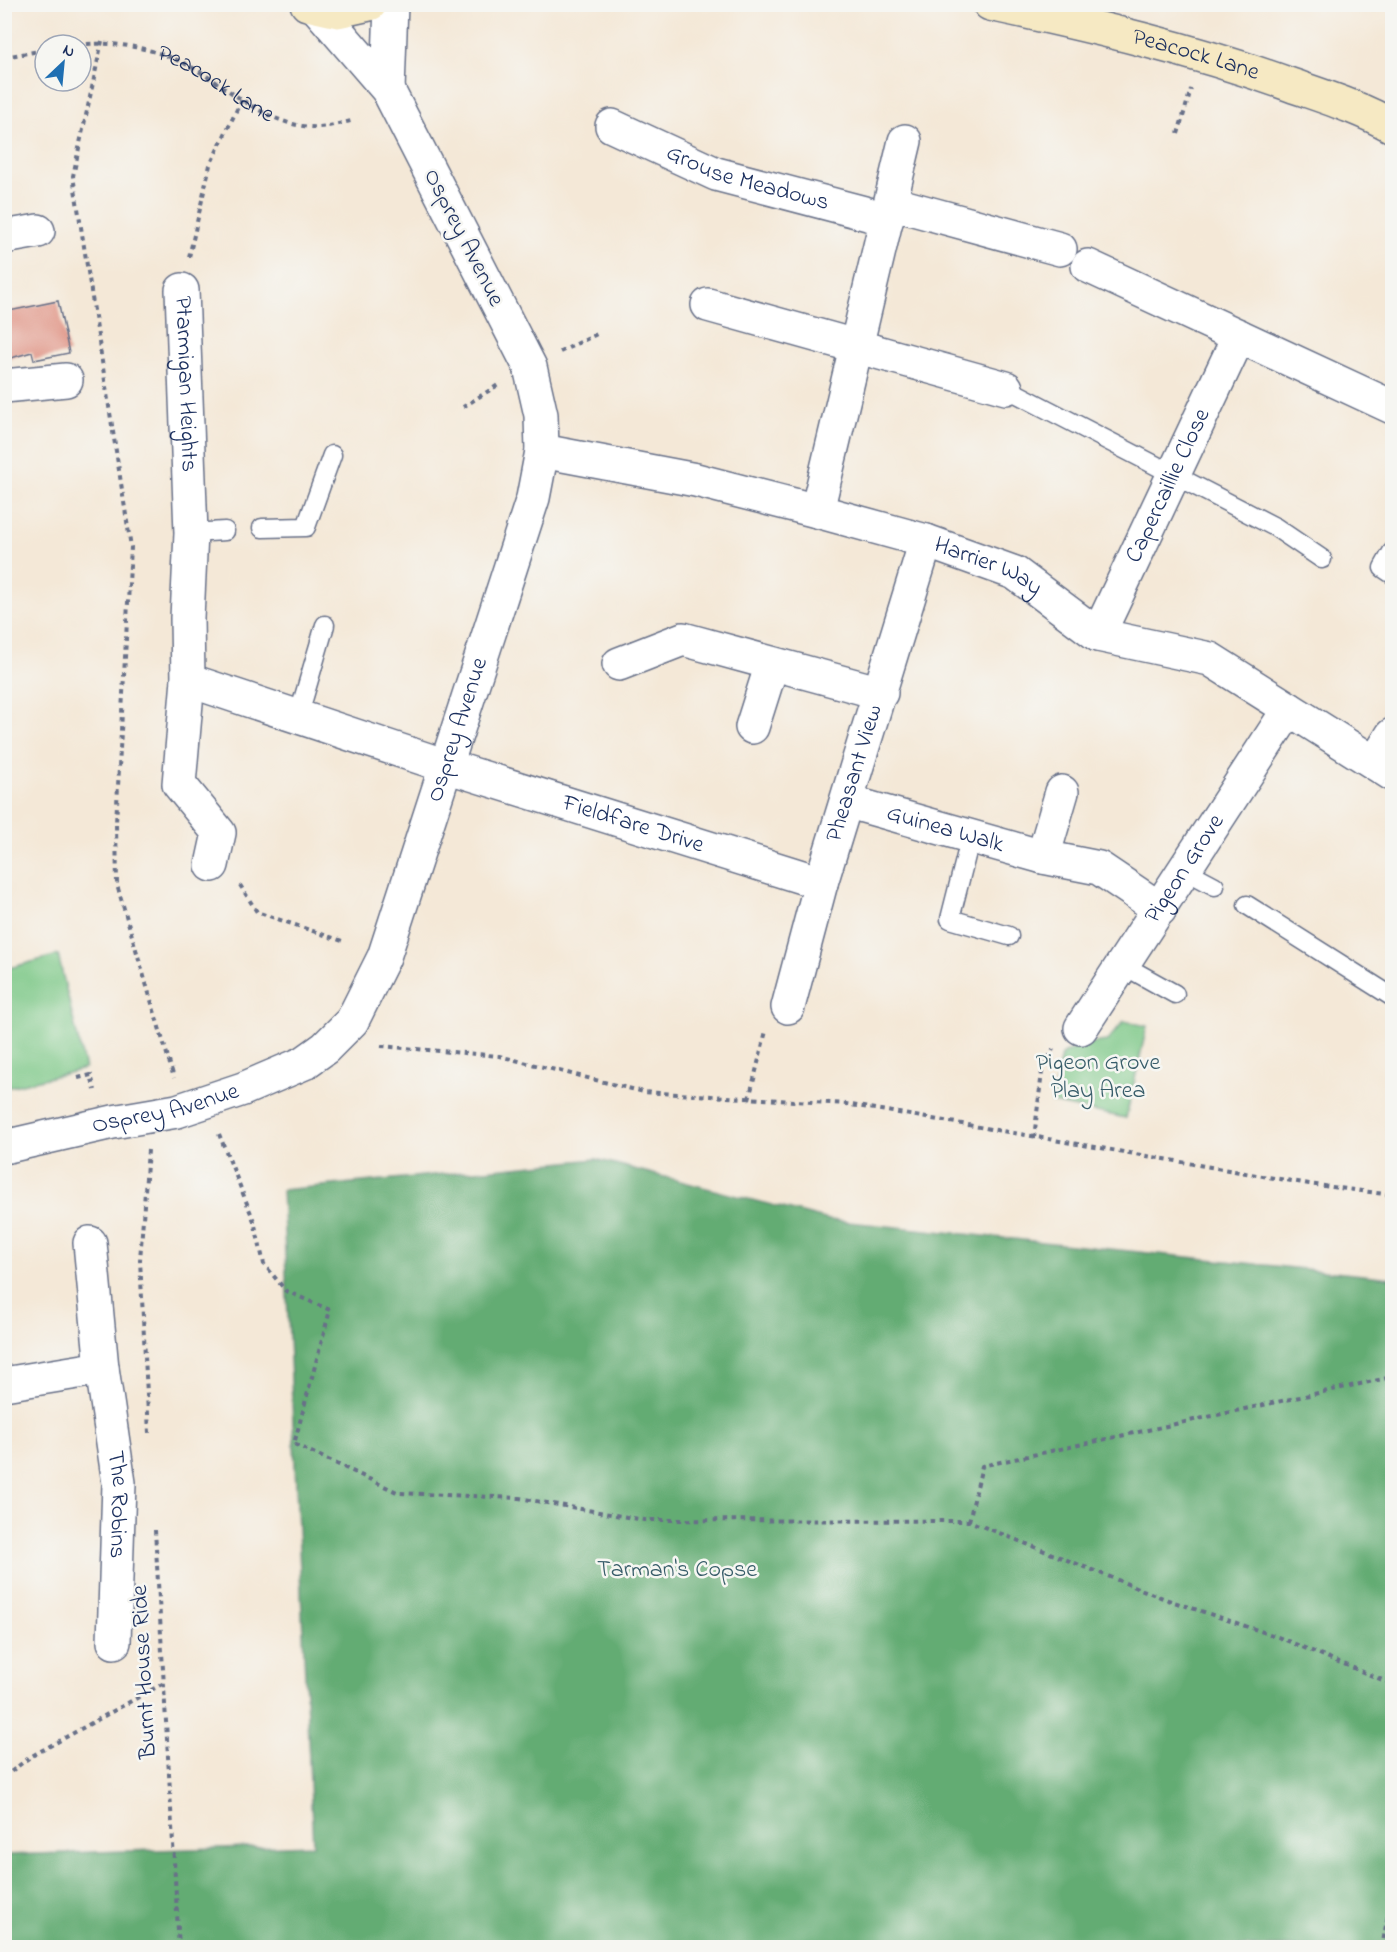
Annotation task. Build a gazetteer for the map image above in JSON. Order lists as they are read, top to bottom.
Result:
{
  "streets": {
    "street": [
      "Peacock Lane",
      "Grouse Meadows",
      "Osprey Avenue",
      "Ptarmigan Heights",
      "Capercaillie Close",
      "Harrier Way",
      "Pheasant View",
      "Fieldfare Drive",
      "Guinea Walk",
      "Pigeon Grove",
      "The Robins"
    ],
    "path": ["Burnt House Ride"]
  },
  "crossings": [
    ["Peacock Lane", "Ptarmigan Heights"],
    ["Osprey Avenue", "Harrier Way"],
    ["Osprey Avenue", "Fieldfare Drive"],
    ["Capercaillie Close", "Harrier Way"],
    ["Harrier Way", "Pheasant View"],
    ["Harrier Way", "Pigeon Grove"],
    ["Pheasant View", "Fieldfare Drive"],
    ["Pheasant View", "Guinea Walk"],
    ["Guinea Walk", "Pigeon Grove"]
  ],
  "parks": ["Pigeon Grove Play Area", "Tarman's Copse"],
  "north": "top right"
}
